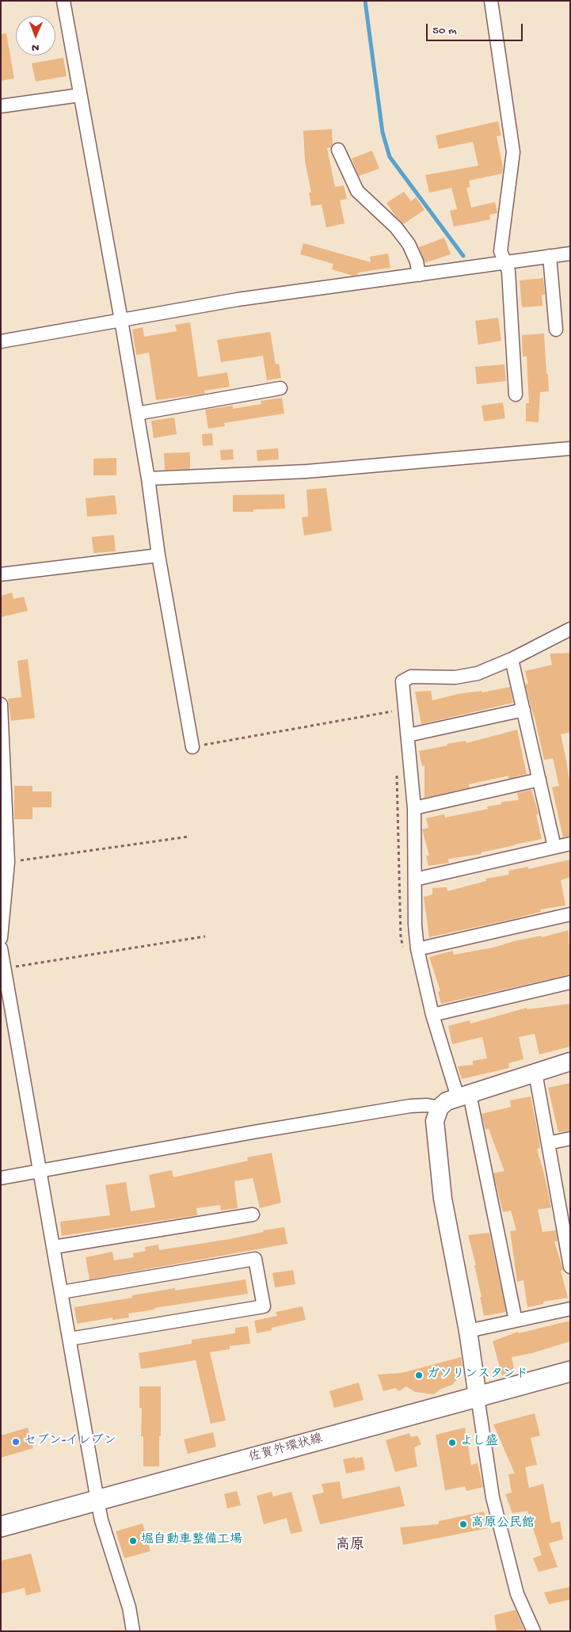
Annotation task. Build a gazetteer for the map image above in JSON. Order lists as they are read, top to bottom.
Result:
{
  "streets": {
    "main road": ["佐賀外環状線"]
  },
  "districts": ["高原"],
  "places": [
    "ガソリンスタンド",
    "セブン-イレブン",
    "よし盛",
    "高原公民館",
    "堀自動車整備工場"
  ],
  "scale_bar": "50 m",
  "north": "bottom"
}
